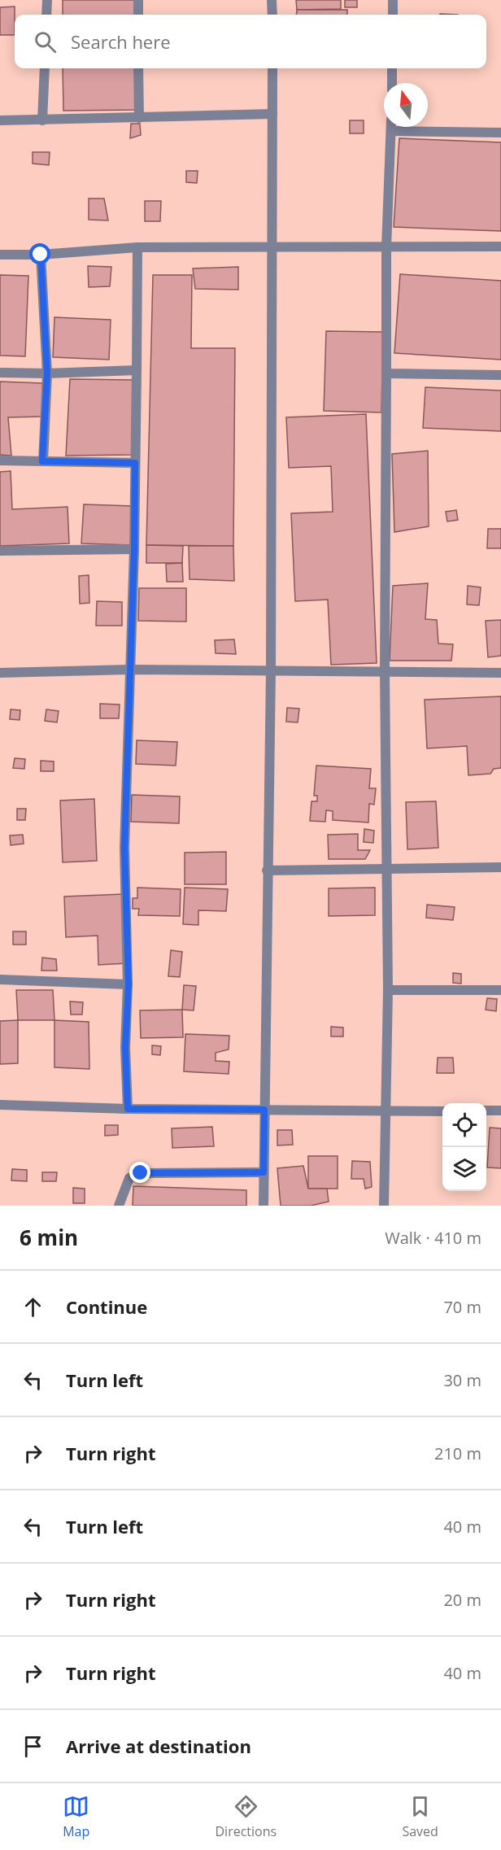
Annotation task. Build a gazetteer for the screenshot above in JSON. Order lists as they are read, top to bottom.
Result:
{
  "north": "top",
  "page": {
    "search": "Search here",
    "heading": ["6 min", "Walk · 410 m"],
    "list": [
      ["Continue", "70 m"],
      ["Turn left", "30 m"],
      ["Turn right", "210 m"],
      ["Turn left", "40 m"],
      ["Turn right", "20 m"],
      ["Turn right", "40 m"],
      "Arrive at destination"
    ],
    "nav": ["Map", "Directions", "Saved"]
  }
}
